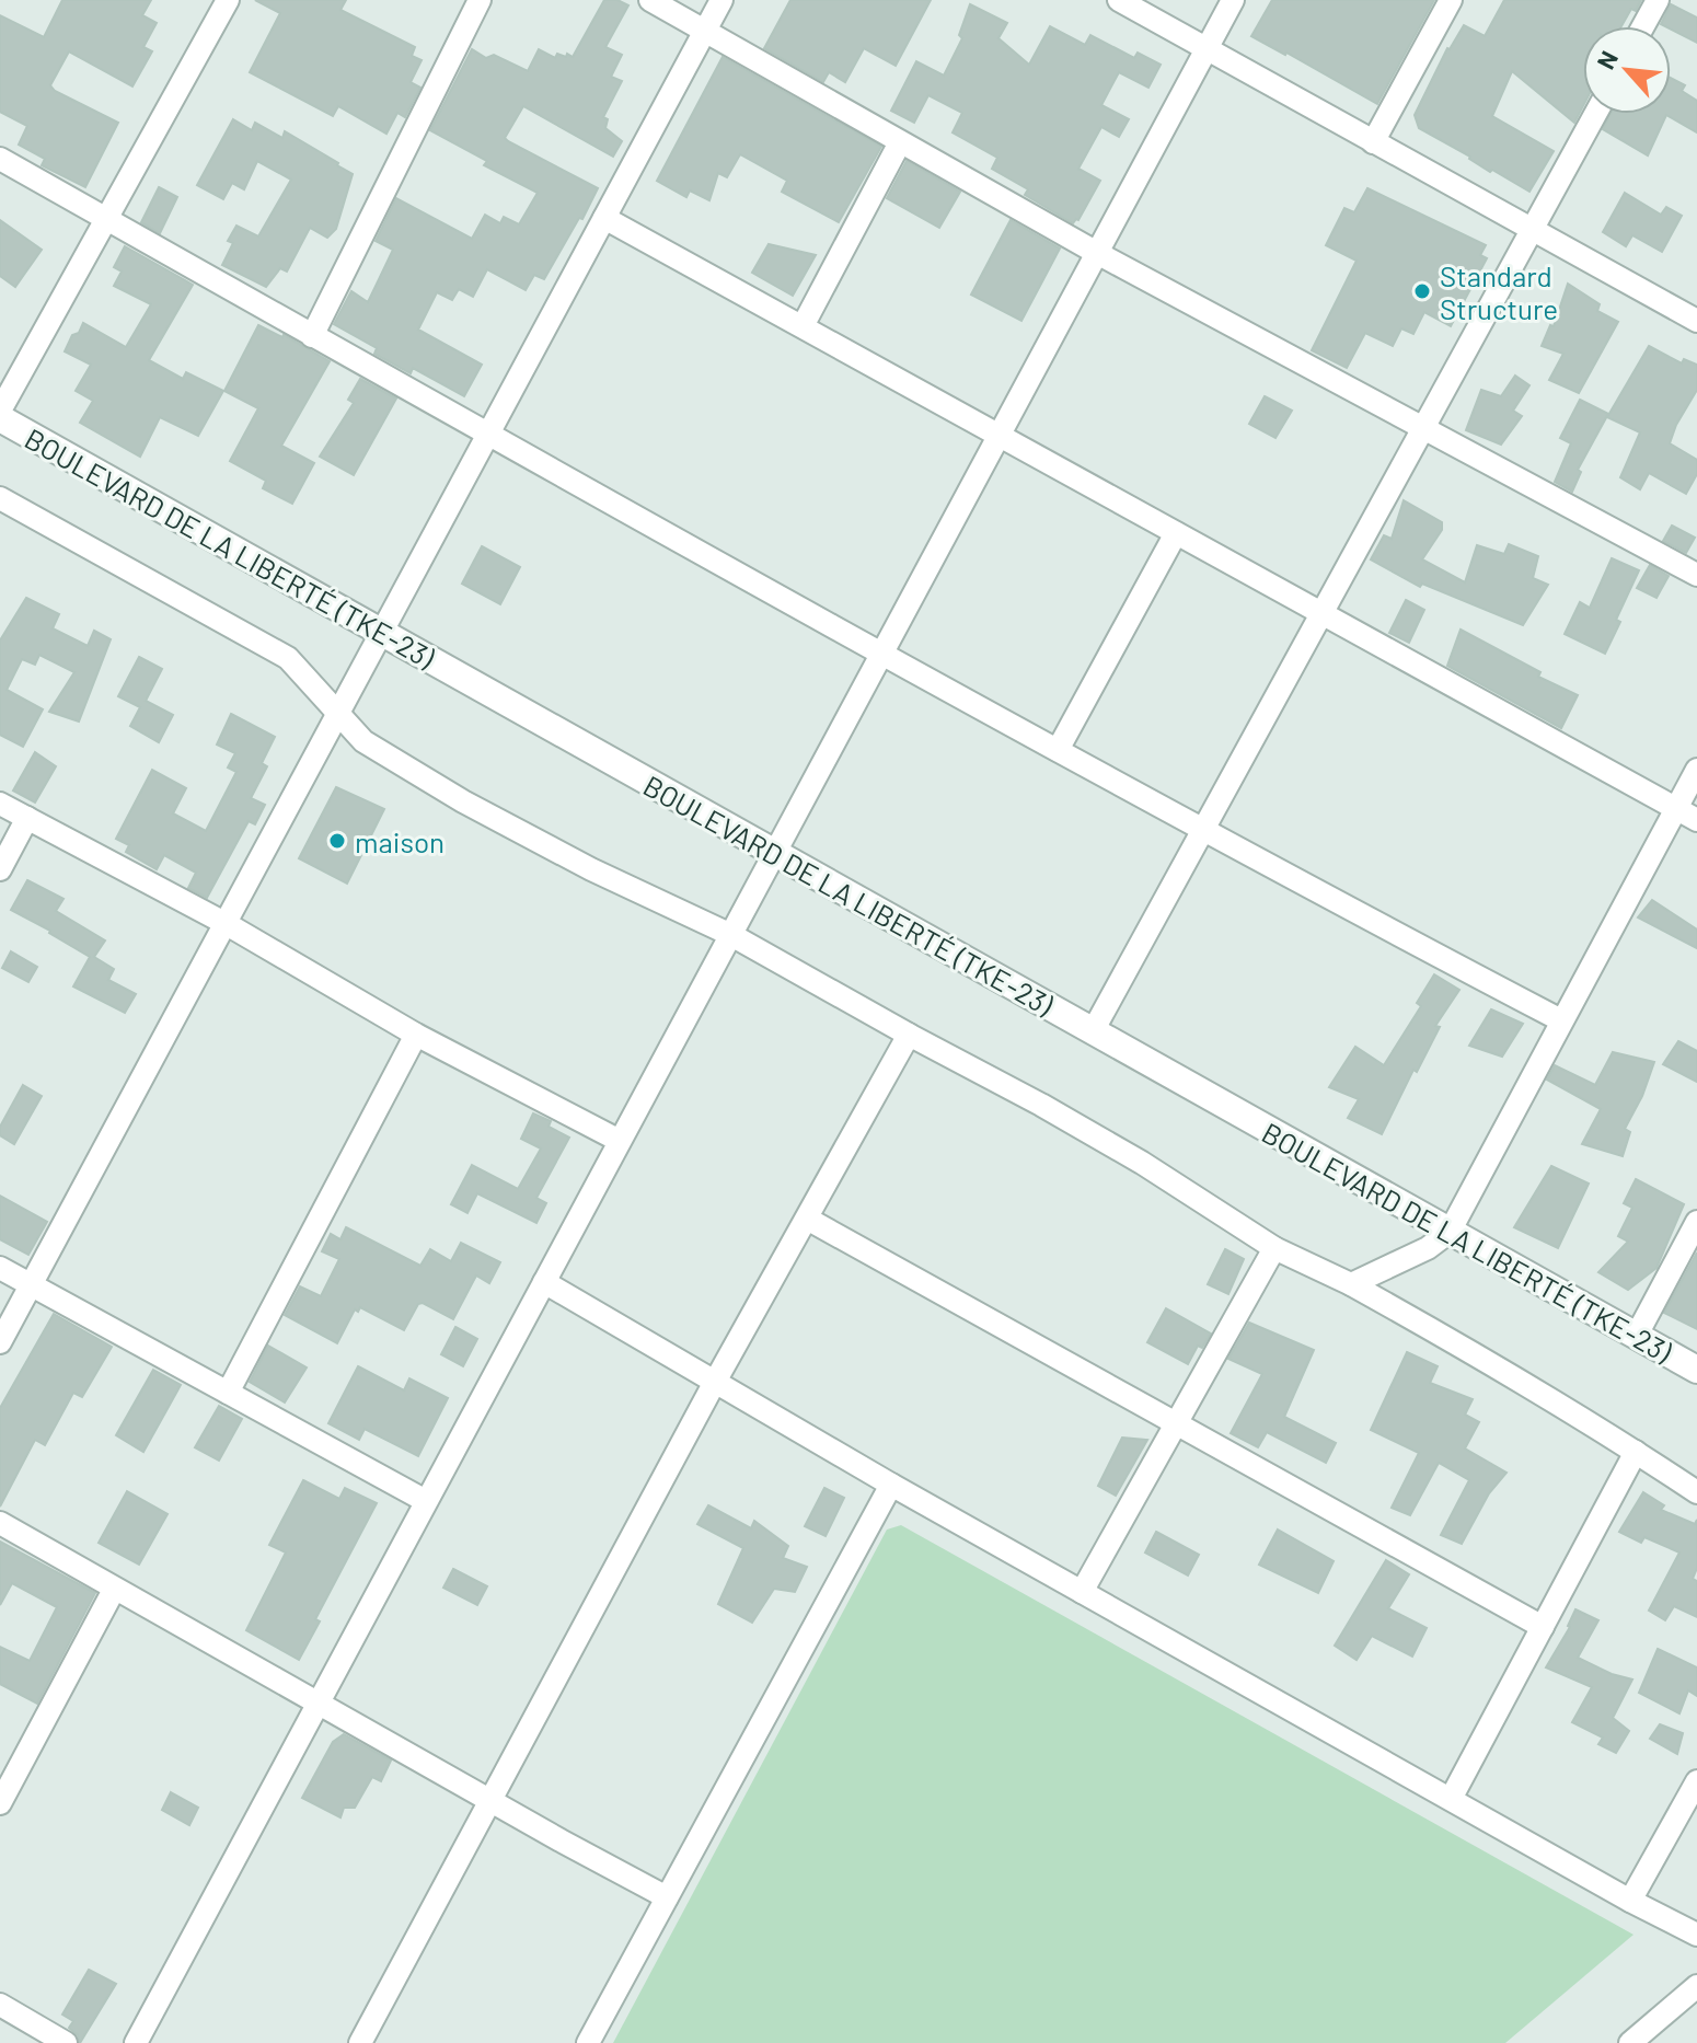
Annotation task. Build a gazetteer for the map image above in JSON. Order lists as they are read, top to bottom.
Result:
{
  "streets": {
    "street": ["BOULEVARD DE LA LIBERTÉ (TKE-23)"]
  },
  "places": ["Standard Structure", "maison"],
  "north": "top left"
}
